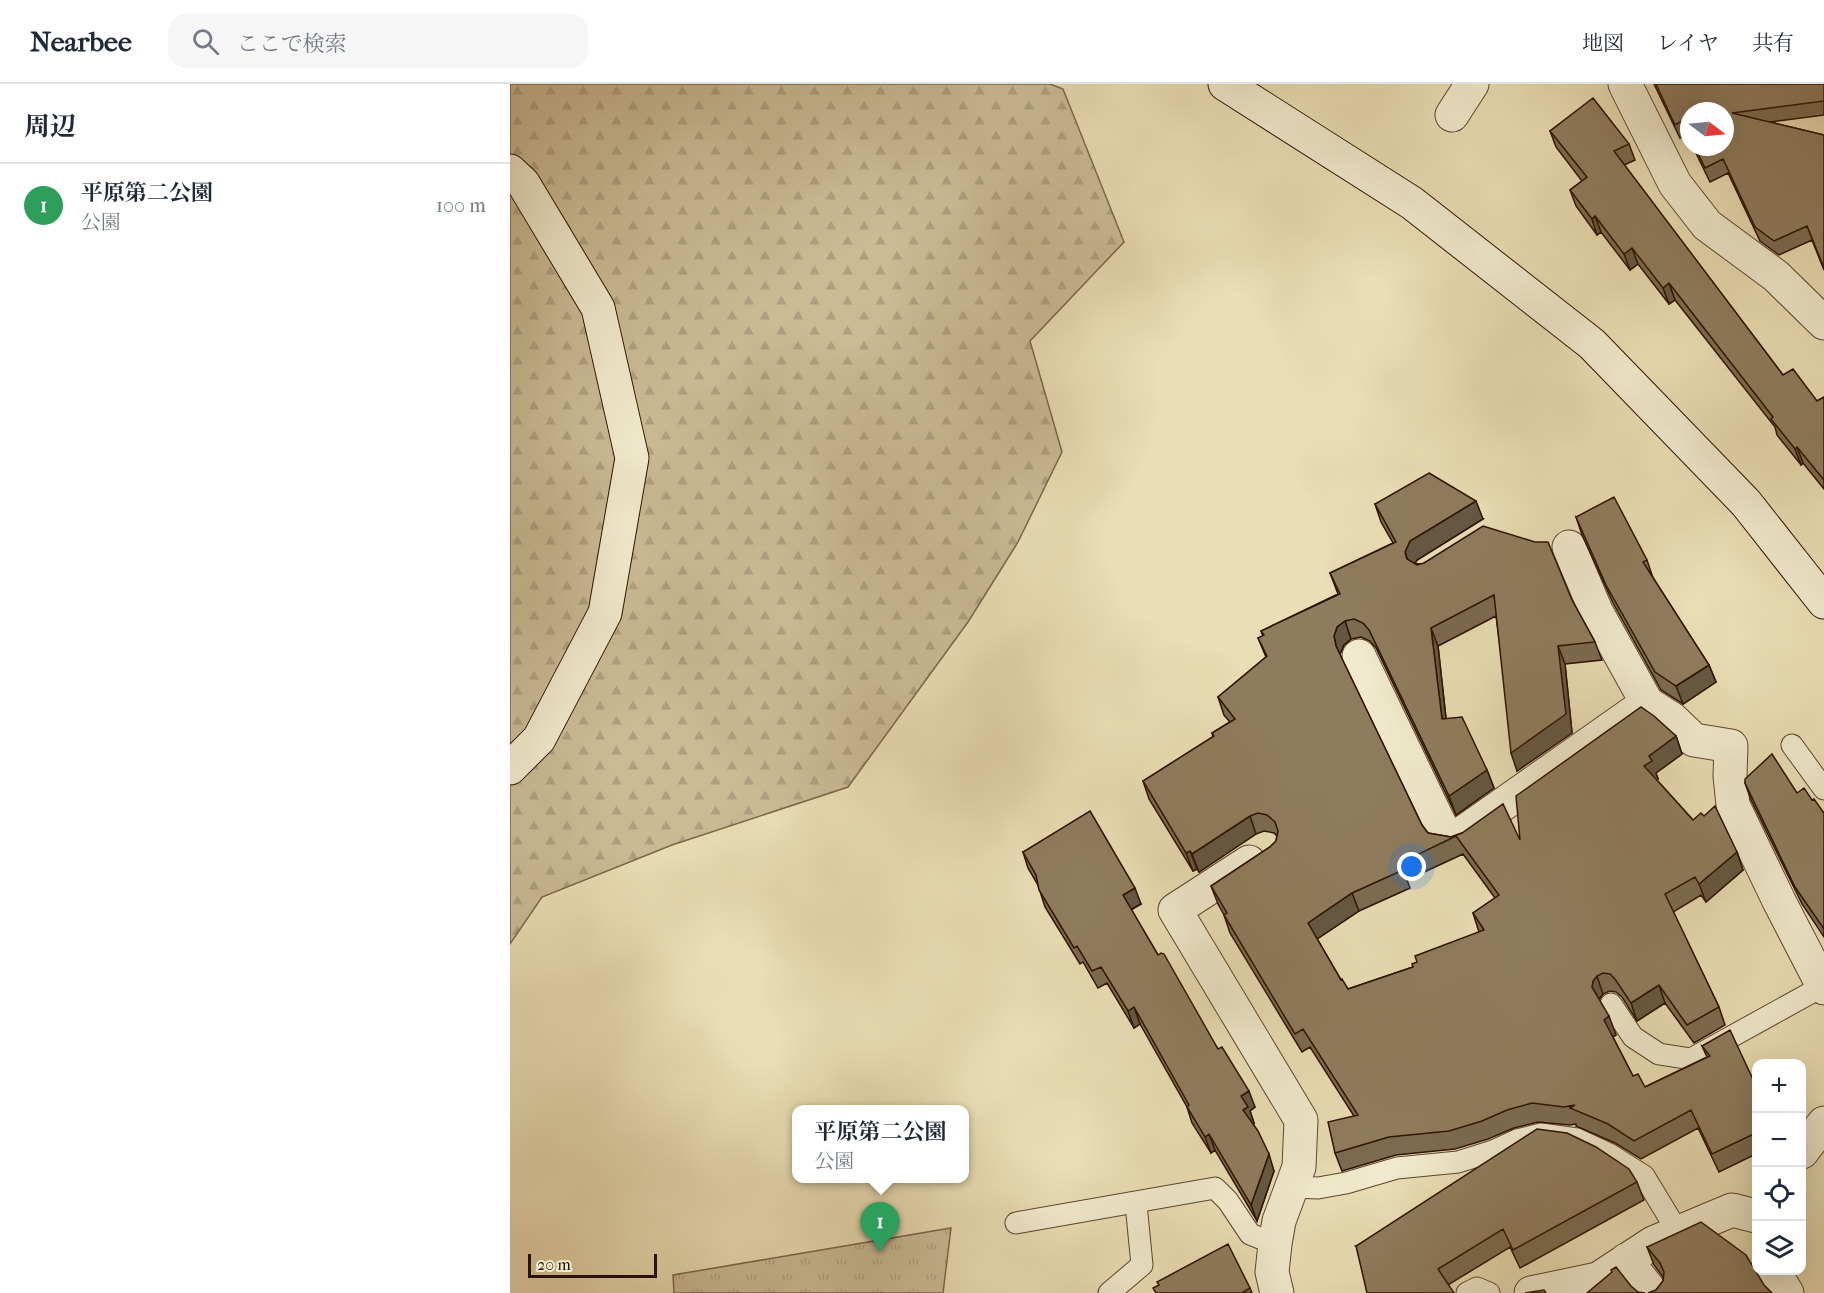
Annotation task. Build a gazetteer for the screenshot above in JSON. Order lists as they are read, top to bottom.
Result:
{
  "scale_bar": "20 m",
  "north": "right",
  "page": {
    "header": "Nearbee",
    "search": "ここで検索",
    "nav": ["地図", "レイヤ", "共有"],
    "heading": "周辺",
    "list": [
      {
        "mark": "1",
        "name": "平原第二公園",
        "note": "公園",
        "value": "100 m"
      }
    ],
    "map_buttons": ["+", "−"],
    "popup": ["平原第二公園", "公園"],
    "pins": "1",
    "scale": "20 m"
  }
}
